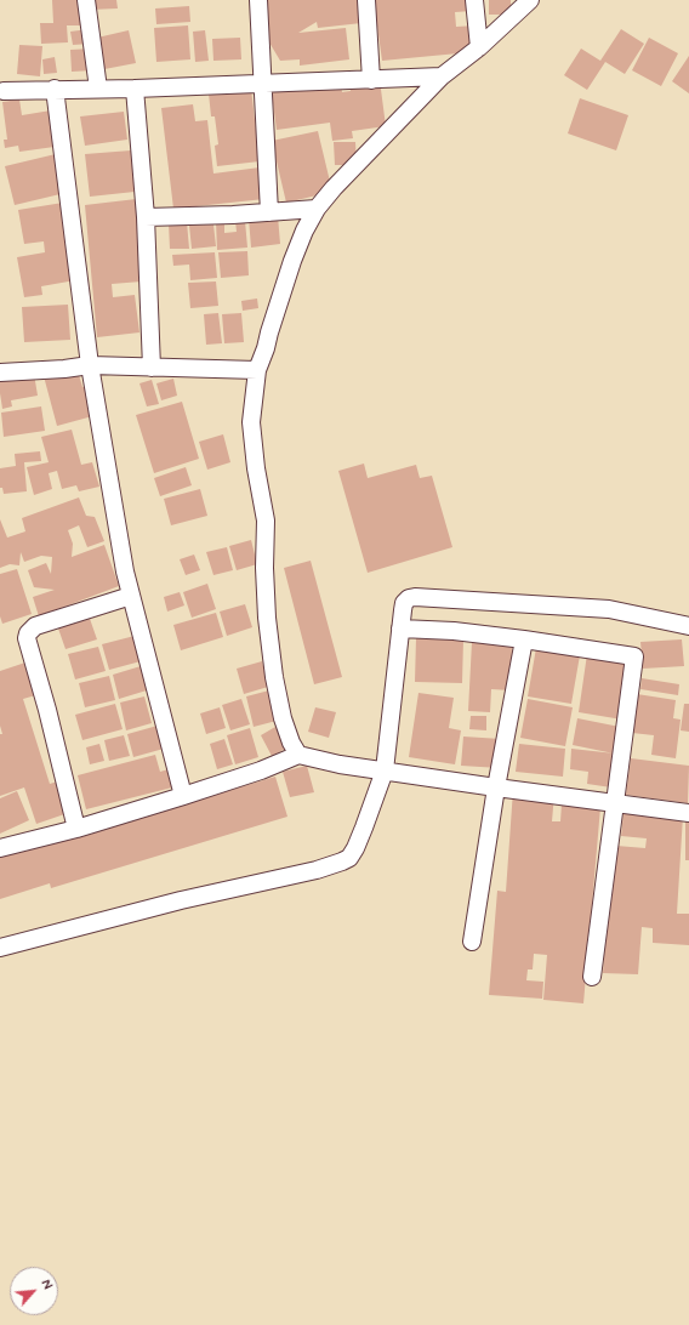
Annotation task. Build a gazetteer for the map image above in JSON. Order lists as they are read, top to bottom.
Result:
{
  "north": "top right"
}
